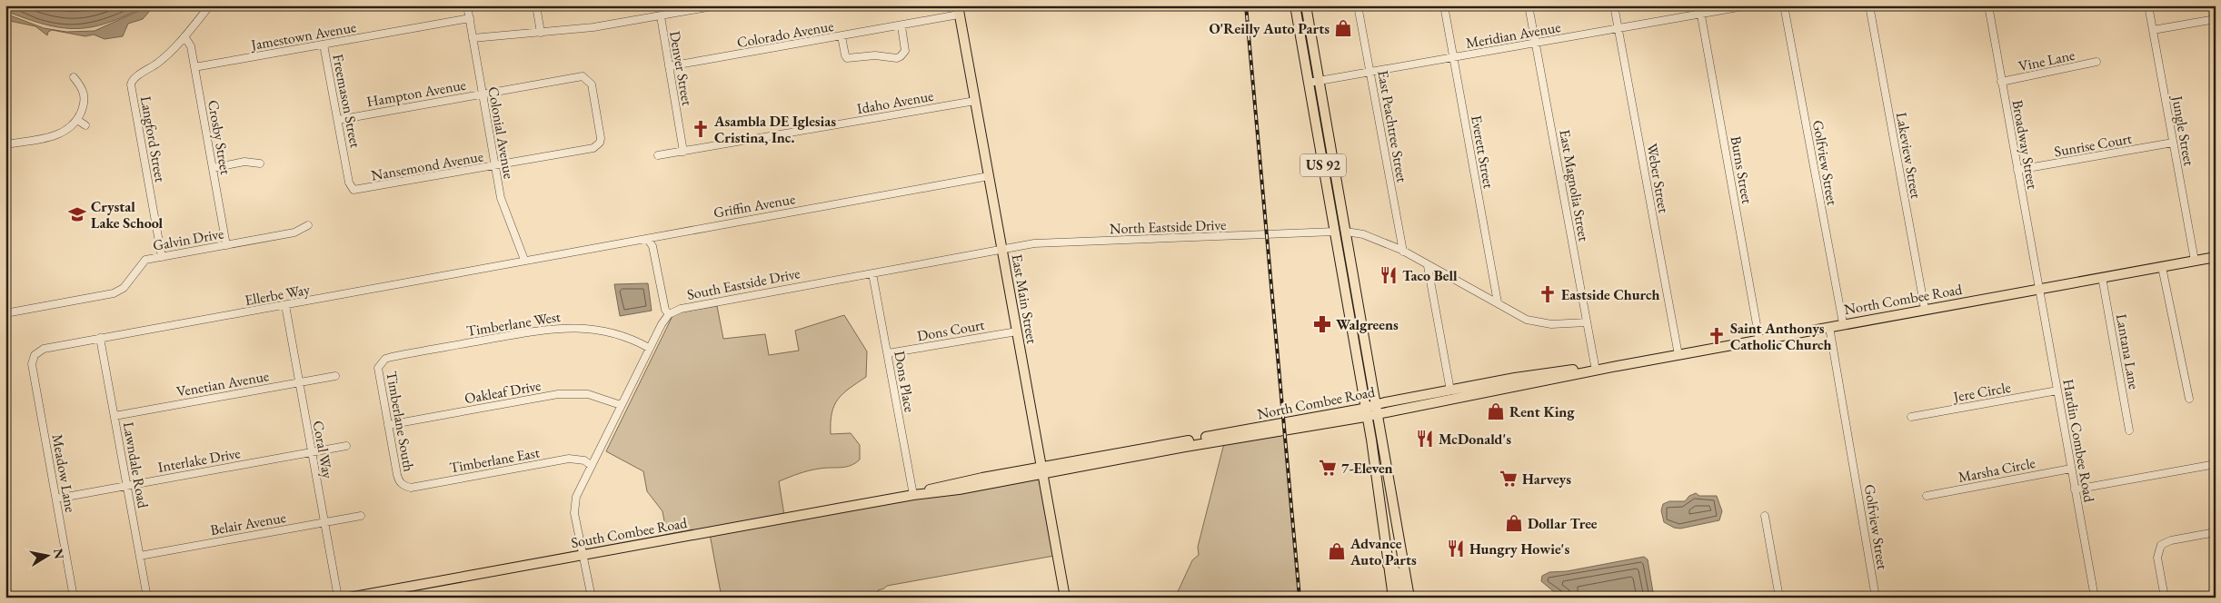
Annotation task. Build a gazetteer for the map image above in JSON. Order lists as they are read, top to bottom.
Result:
{
  "streets": {
    "main road": [
      "US 92",
      "East Main Street",
      "North Combee Road",
      "South Combee Road"
    ],
    "street": [
      "Colorado Avenue",
      "Meridian Avenue",
      "Jamestown Avenue",
      "Vine Lane",
      "Denver Street",
      "Hampton Avenue",
      "Freemason Street",
      "Idaho Avenue",
      "East Peachtree Street",
      "Jungle Street",
      "Colonial Avenue",
      "Crosby Street",
      "Langford Street",
      "Broadway Street",
      "Sunrise Court",
      "Everett Street",
      "Lakeview Street",
      "Golfview Street",
      "Nansemond Avenue",
      "Burns Street",
      "Weber Street",
      "East Magnolia Street",
      "Griffin Avenue",
      "North Eastside Drive",
      "Galvin Drive",
      "South Eastside Drive",
      "Ellerbe Way",
      "Timberlane West",
      "Dons Court",
      "Lantana Lane",
      "Dons Place",
      "Venetian Avenue",
      "Oakleaf Drive",
      "Jere Circle",
      "Timberlane South",
      "Hardin Combee Road",
      "Coral Way",
      "Interlake Drive",
      "Timberlane East",
      "Lawndale Road",
      "Marsha Circle",
      "Meadow Lane",
      "Belair Avenue"
    ]
  },
  "crossings": [
    ["Colorado Avenue", "Denver Street"],
    ["Colorado Avenue", "East Main Street"],
    ["Meridian Avenue", "East Peachtree Street"],
    ["Meridian Avenue", "Everett Street"],
    ["Meridian Avenue", "US 92"],
    ["Meridian Avenue", "Burns Street"],
    ["Meridian Avenue", "Weber Street"],
    ["Meridian Avenue", "East Magnolia Street"],
    ["Jamestown Avenue", "Freemason Street"],
    ["Jamestown Avenue", "Colonial Avenue"],
    ["Jamestown Avenue", "Crosby Street"],
    ["Vine Lane", "Broadway Street"],
    ["Denver Street", "Idaho Avenue"],
    ["Hampton Avenue", "Freemason Street"],
    ["Hampton Avenue", "Colonial Avenue"],
    ["Hampton Avenue", "Nansemond Avenue"],
    ["Freemason Street", "Nansemond Avenue"],
    ["Idaho Avenue", "East Main Street"],
    ["Jungle Street", "Sunrise Court"],
    ["Jungle Street", "North Combee Road"],
    ["Colonial Avenue", "Nansemond Avenue"],
    ["Colonial Avenue", "Griffin Avenue"],
    ["Colonial Avenue", "Ellerbe Way"],
    ["Crosby Street", "Langford Street"],
    ["Crosby Street", "Galvin Drive"],
    ["Langford Street", "Galvin Drive"],
    ["Broadway Street", "Sunrise Court"],
    ["Broadway Street", "North Combee Road"],
    ["Broadway Street", "Hardin Combee Road"],
    ["Lakeview Street", "North Combee Road"],
    ["Golfview Street", "North Combee Road"],
    ["US 92", "North Eastside Drive"],
    ["US 92", "North Combee Road"],
    ["Burns Street", "North Combee Road"],
    ["Weber Street", "North Combee Road"],
    ["East Magnolia Street", "North Combee Road"],
    ["Griffin Avenue", "Ellerbe Way"],
    ["Griffin Avenue", "East Main Street"],
    ["North Eastside Drive", "South Eastside Drive"],
    ["North Eastside Drive", "East Main Street"],
    ["South Eastside Drive", "East Main Street"],
    ["South Eastside Drive", "Dons Place"],
    ["Ellerbe Way", "Coral Way"],
    ["Ellerbe Way", "Lawndale Road"],
    ["Ellerbe Way", "Meadow Lane"],
    ["East Main Street", "North Combee Road"],
    ["East Main Street", "Dons Court"],
    ["East Main Street", "South Combee Road"],
    ["North Combee Road", "Lantana Lane"],
    ["North Combee Road", "Hardin Combee Road"],
    ["North Combee Road", "South Combee Road"],
    ["Timberlane West", "Timberlane South"],
    ["Dons Court", "Dons Place"],
    ["Dons Place", "South Combee Road"],
    ["Venetian Avenue", "Coral Way"],
    ["Venetian Avenue", "Lawndale Road"],
    ["Oakleaf Drive", "Timberlane South"],
    ["Jere Circle", "Hardin Combee Road"],
    ["Timberlane South", "Timberlane East"],
    ["Hardin Combee Road", "Marsha Circle"],
    ["Coral Way", "Interlake Drive"],
    ["Coral Way", "Belair Avenue"],
    ["Interlake Drive", "Lawndale Road"],
    ["Interlake Drive", "Meadow Lane"],
    ["Lawndale Road", "Belair Avenue"]
  ],
  "places": {
    "shop": [
      "O'Reilly Auto Parts",
      "Rent King",
      "Dollar Tree",
      "Advance Auto Parts"
    ],
    "church": ["Asambla DE Iglesias Cristina, Inc.", "Eastside Church", "Saint Anthonys Catholic Church"],
    "school or university": ["Crystal Lake School"],
    "restaurant": ["Taco Bell", "McDonald's", "Hungry Howie's"],
    "pharmacy": ["Walgreens"],
    "supermarket": ["7-Eleven", "Harveys"]
  },
  "north": "right"
}
